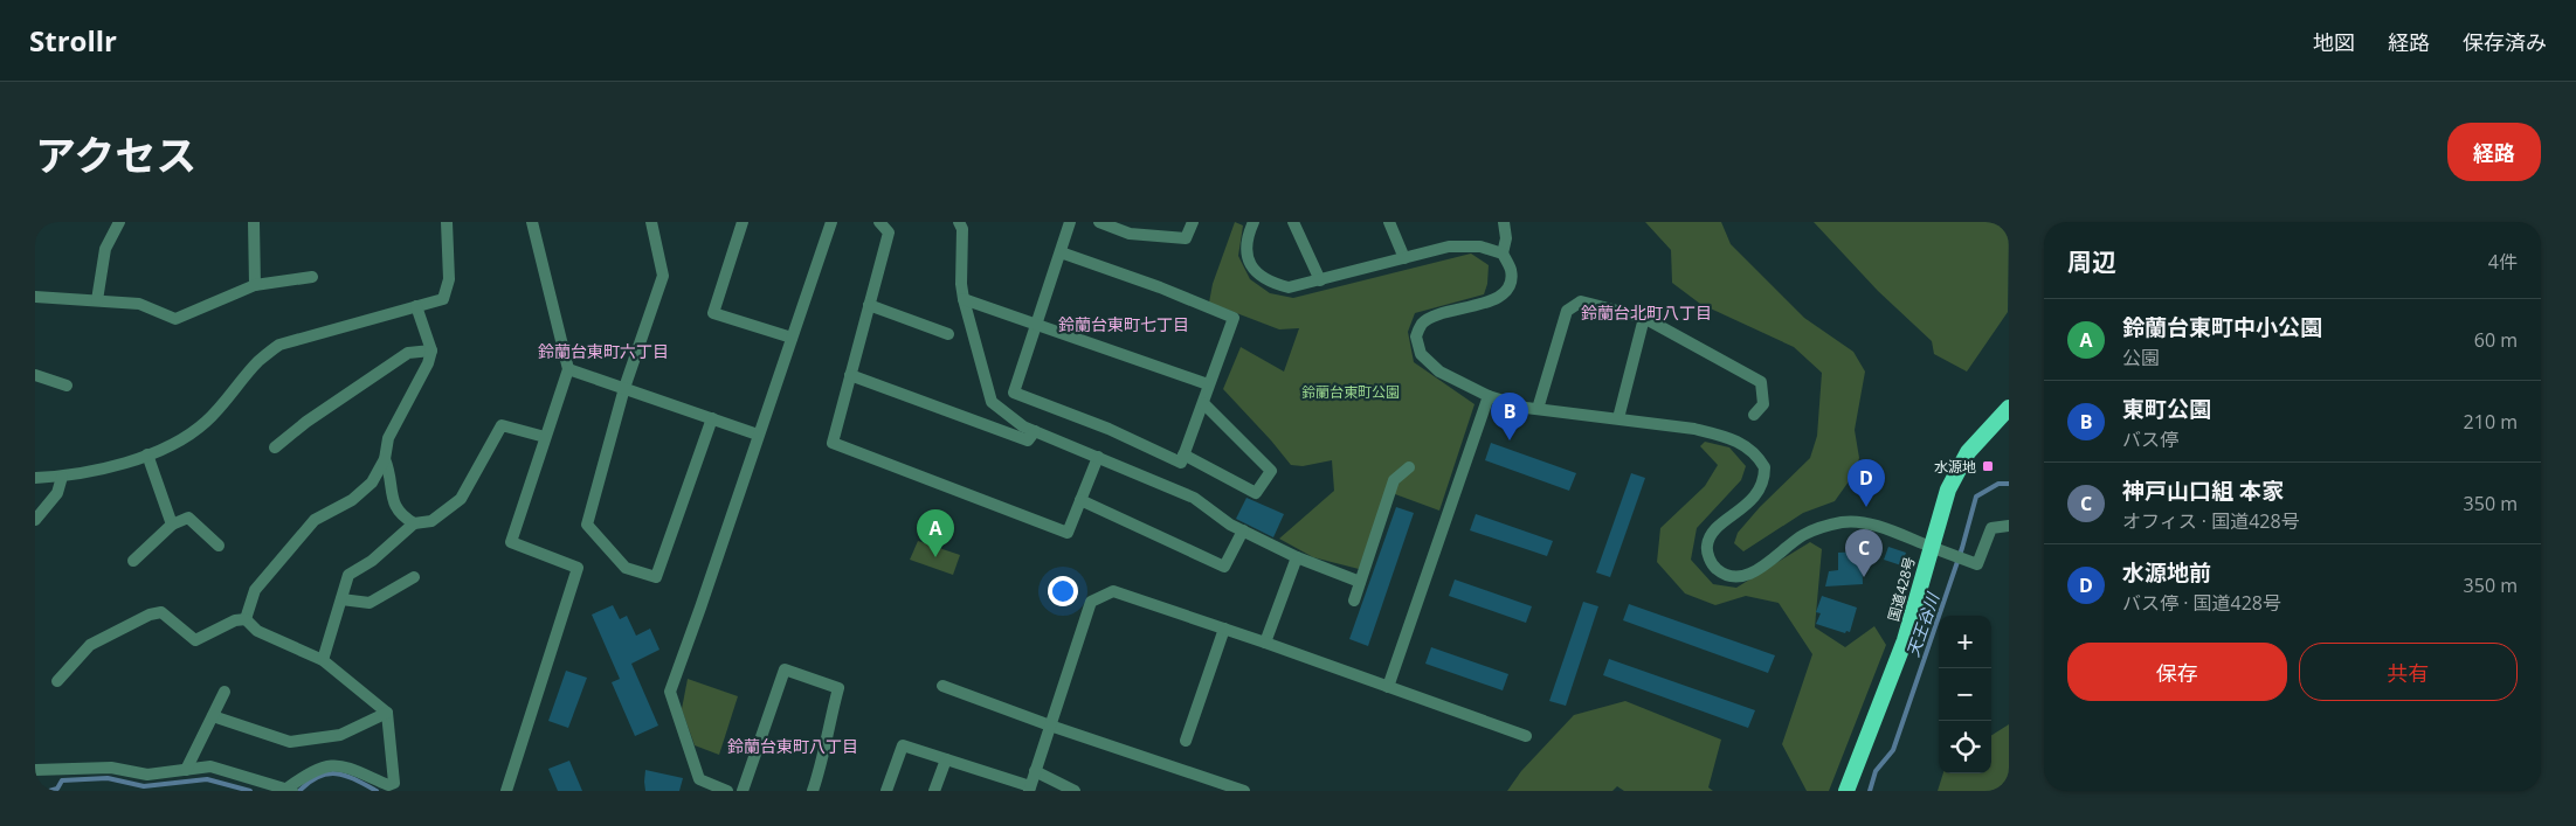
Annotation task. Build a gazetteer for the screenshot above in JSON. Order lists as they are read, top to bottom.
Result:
{
  "streets": {
    "highway": ["国道428号"]
  },
  "districts": [
    "鈴蘭台北町八丁目",
    "鈴蘭台東町七丁目",
    "鈴蘭台東町六丁目",
    "鈴蘭台東町八丁目"
  ],
  "water": ["天王谷川"],
  "parks": ["鈴蘭台東町公園"],
  "places": {
    "transit": ["水源地"]
  },
  "page": {
    "header": "Strollr",
    "nav": ["地図", "経路", "保存済み"],
    "title": "アクセス",
    "buttons": [
      "経路",
      ["保存", "共有"]
    ],
    "heading": ["周辺", "4件"],
    "list": [
      {
        "mark": "A",
        "name": "鈴蘭台東町中小公園",
        "note": "公園",
        "value": "60 m"
      },
      {
        "mark": "B",
        "name": "東町公園",
        "note": "バス停",
        "value": "210 m"
      },
      {
        "mark": "C",
        "name": "神戸山口組 本家",
        "note": "オフィス · 国道428号",
        "value": "350 m"
      },
      {
        "mark": "D",
        "name": "水源地前",
        "note": "バス停 · 国道428号",
        "value": "350 m"
      }
    ],
    "pins": [
      "B",
      "D",
      "A",
      "C"
    ],
    "map_buttons": ["+", "−"]
  }
}
